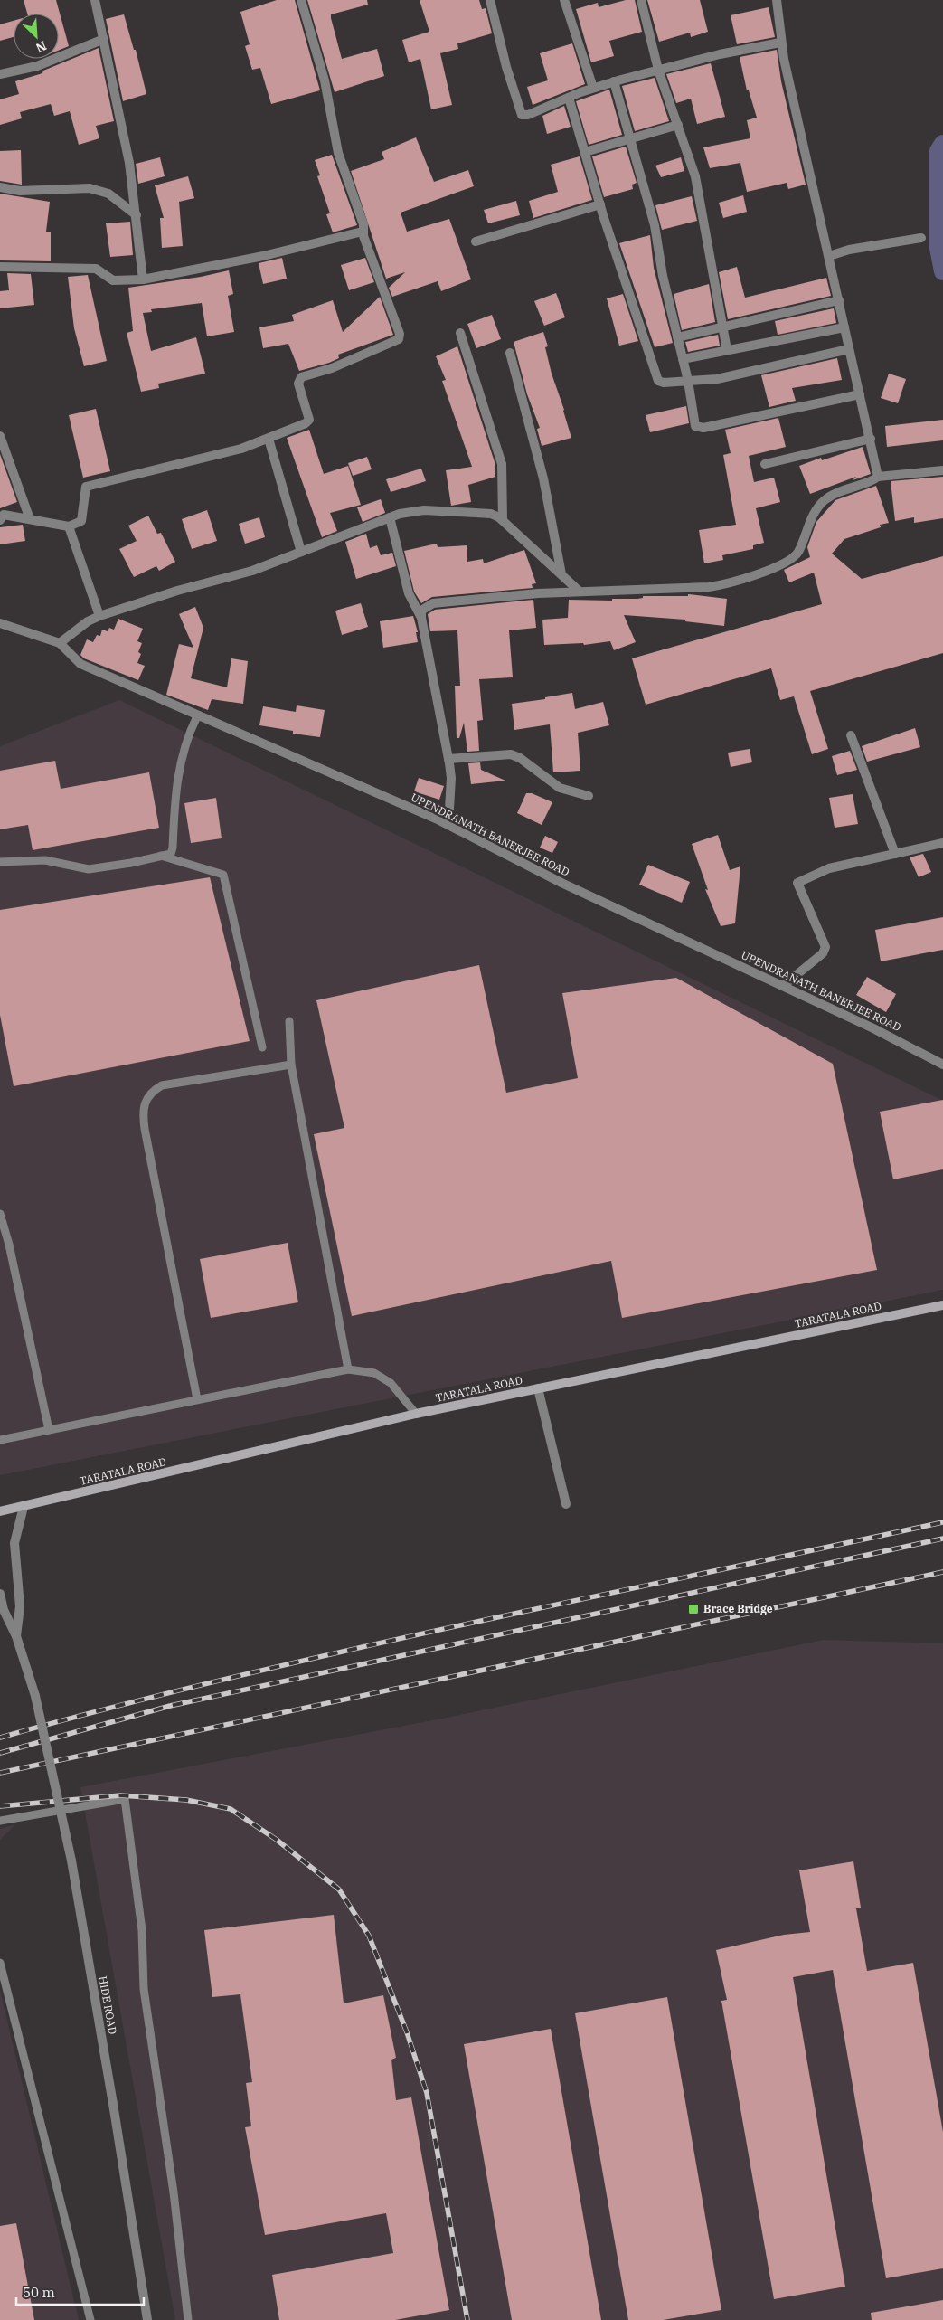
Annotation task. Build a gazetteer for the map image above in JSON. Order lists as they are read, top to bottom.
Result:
{
  "streets": {
    "main road": ["TARATALA ROAD"],
    "street": ["UPENDRANATH BANERJEE ROAD", "HIDE ROAD"]
  },
  "places": {
    "transit": ["Brace Bridge"]
  },
  "scale_bar": "50 m",
  "north": "bottom right"
}
